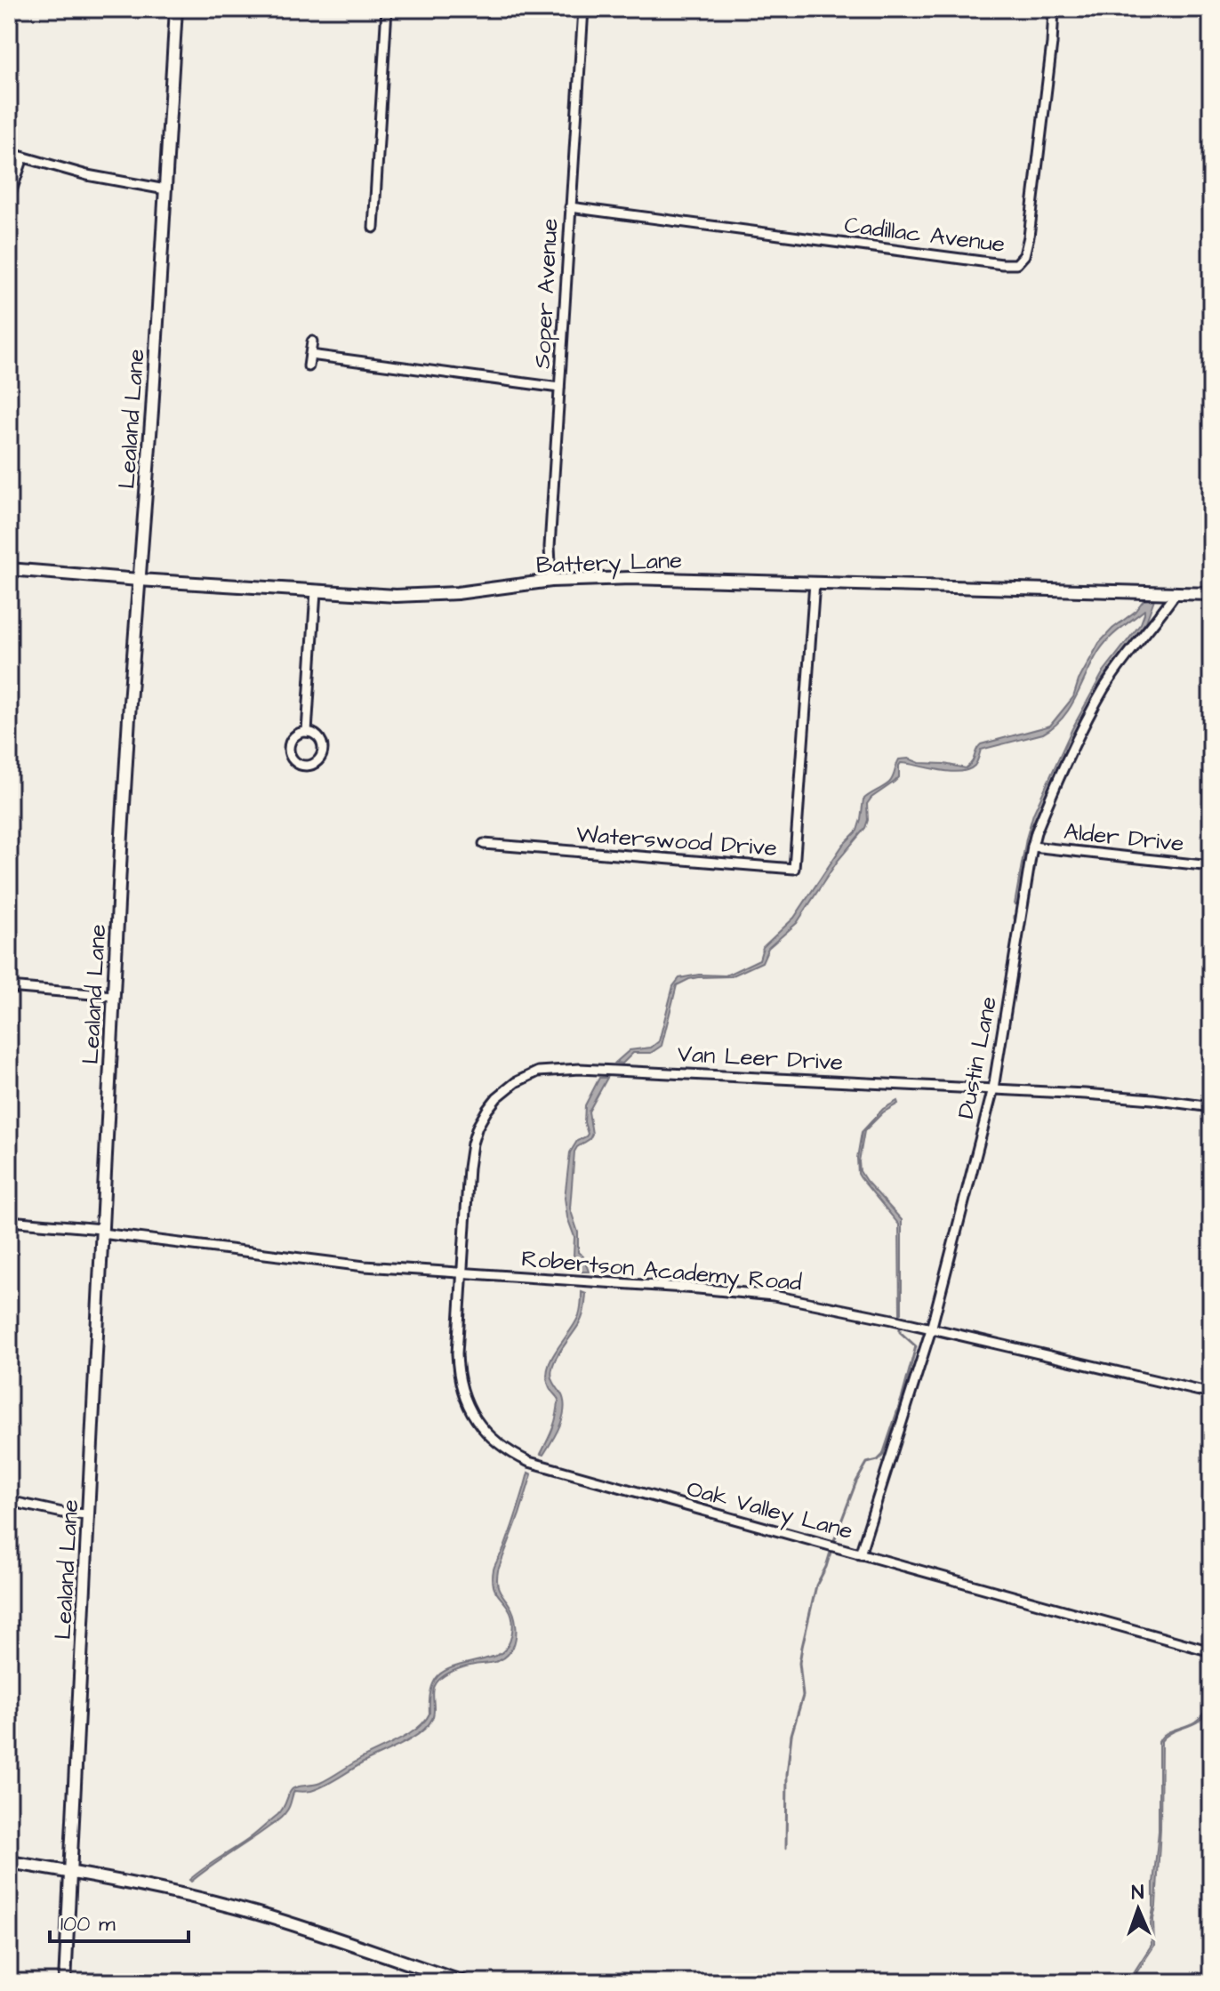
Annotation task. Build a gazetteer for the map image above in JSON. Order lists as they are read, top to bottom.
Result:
{
  "streets": {
    "street": [
      "Cadillac Avenue",
      "Soper Avenue",
      "Lealand Lane",
      "Battery Lane",
      "Alder Drive",
      "Waterswood Drive",
      "Van Leer Drive",
      "Dustin Lane",
      "Robertson Academy Road",
      "Oak Valley Lane"
    ]
  },
  "crossings": [
    ["Cadillac Avenue", "Soper Avenue"],
    ["Soper Avenue", "Battery Lane"],
    ["Lealand Lane", "Battery Lane"],
    ["Lealand Lane", "Robertson Academy Road"],
    ["Battery Lane", "Waterswood Drive"],
    ["Battery Lane", "Dustin Lane"],
    ["Alder Drive", "Dustin Lane"],
    ["Van Leer Drive", "Dustin Lane"],
    ["Van Leer Drive", "Robertson Academy Road"],
    ["Van Leer Drive", "Oak Valley Lane"],
    ["Dustin Lane", "Robertson Academy Road"],
    ["Dustin Lane", "Oak Valley Lane"],
    ["Robertson Academy Road", "Oak Valley Lane"]
  ],
  "scale_bar": "100 m",
  "north": "top"
}
